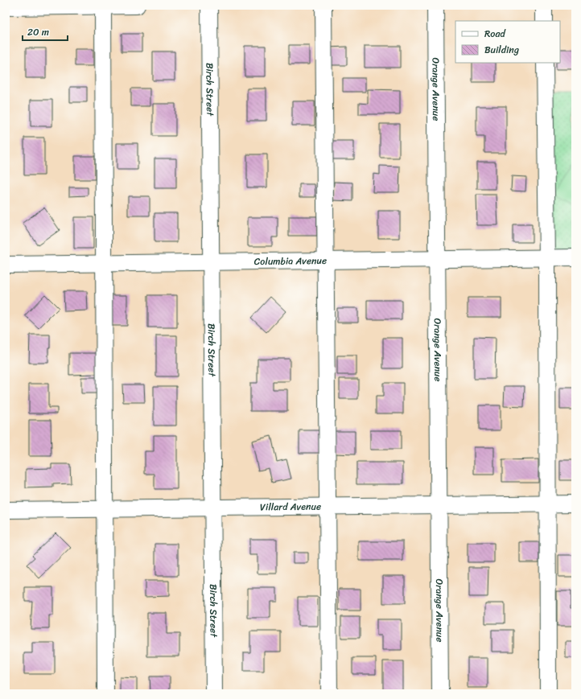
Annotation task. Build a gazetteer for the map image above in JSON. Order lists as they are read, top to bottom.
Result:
{
  "streets": {
    "street": [
      "Birch Street",
      "Orange Avenue",
      "Columbia Avenue",
      "Villard Avenue"
    ]
  },
  "crossings": [
    ["Birch Street", "Columbia Avenue"],
    ["Birch Street", "Villard Avenue"],
    ["Orange Avenue", "Columbia Avenue"],
    ["Orange Avenue", "Villard Avenue"]
  ],
  "legend": ["Road", "Building"],
  "scale_bar": "20 m"
}
